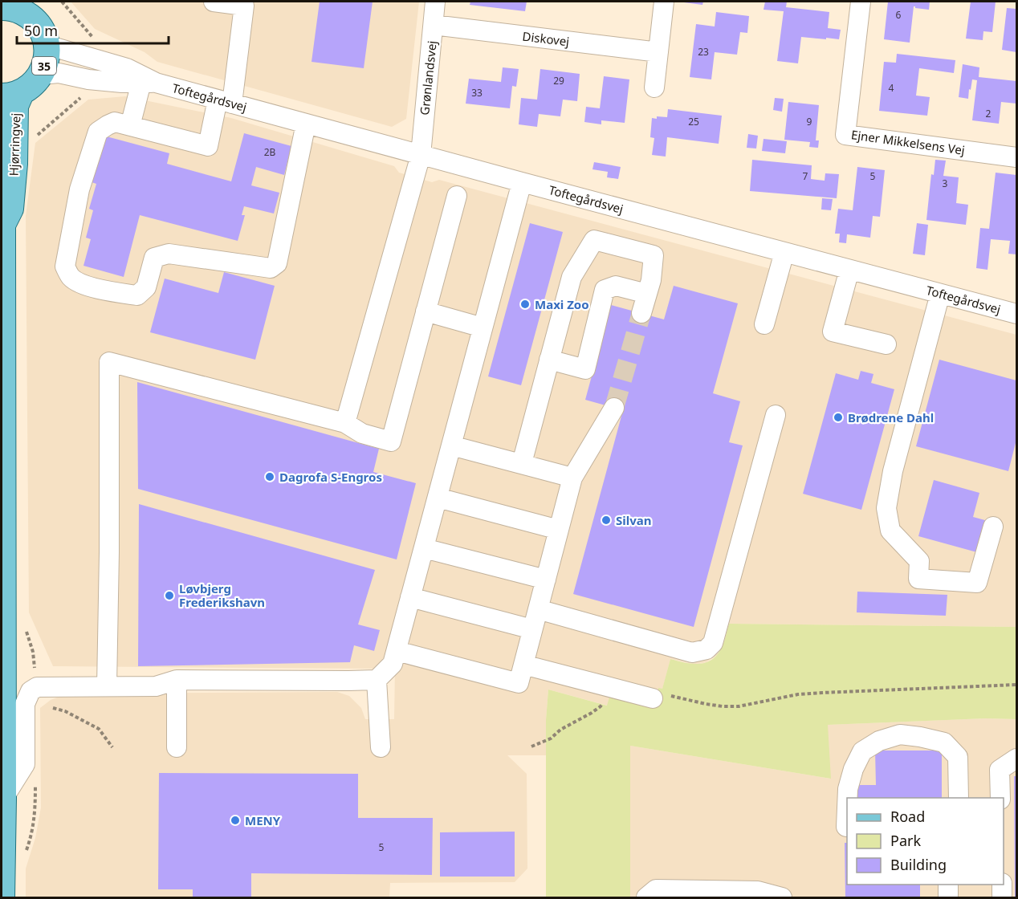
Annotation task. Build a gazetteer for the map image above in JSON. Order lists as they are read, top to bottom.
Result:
{
  "streets": {
    "main road": ["35", "Hjørringvej"],
    "street": [
      "Diskovej",
      "Grønlandsvej",
      "Toftegårdsvej",
      "Ejner Mikkelsens Vej"
    ]
  },
  "crossings": [
    ["Diskovej", "Grønlandsvej"],
    ["35", "Toftegårdsvej"],
    ["35", "Hjørringvej"],
    ["Grønlandsvej", "Toftegårdsvej"]
  ],
  "places": [
    "Maxi Zoo",
    "Brødrene Dahl",
    "Dagrofa S-Engros",
    "Silvan",
    "Løvbjerg Frederikshavn",
    "MENY"
  ],
  "house_numbers": [
    "6",
    "23",
    "29",
    "4",
    "33",
    "2",
    "25",
    "9",
    "2B",
    "7",
    "5",
    "3",
    "5"
  ],
  "legend": ["Road", "Park", "Building"],
  "scale_bar": "50 m"
}
